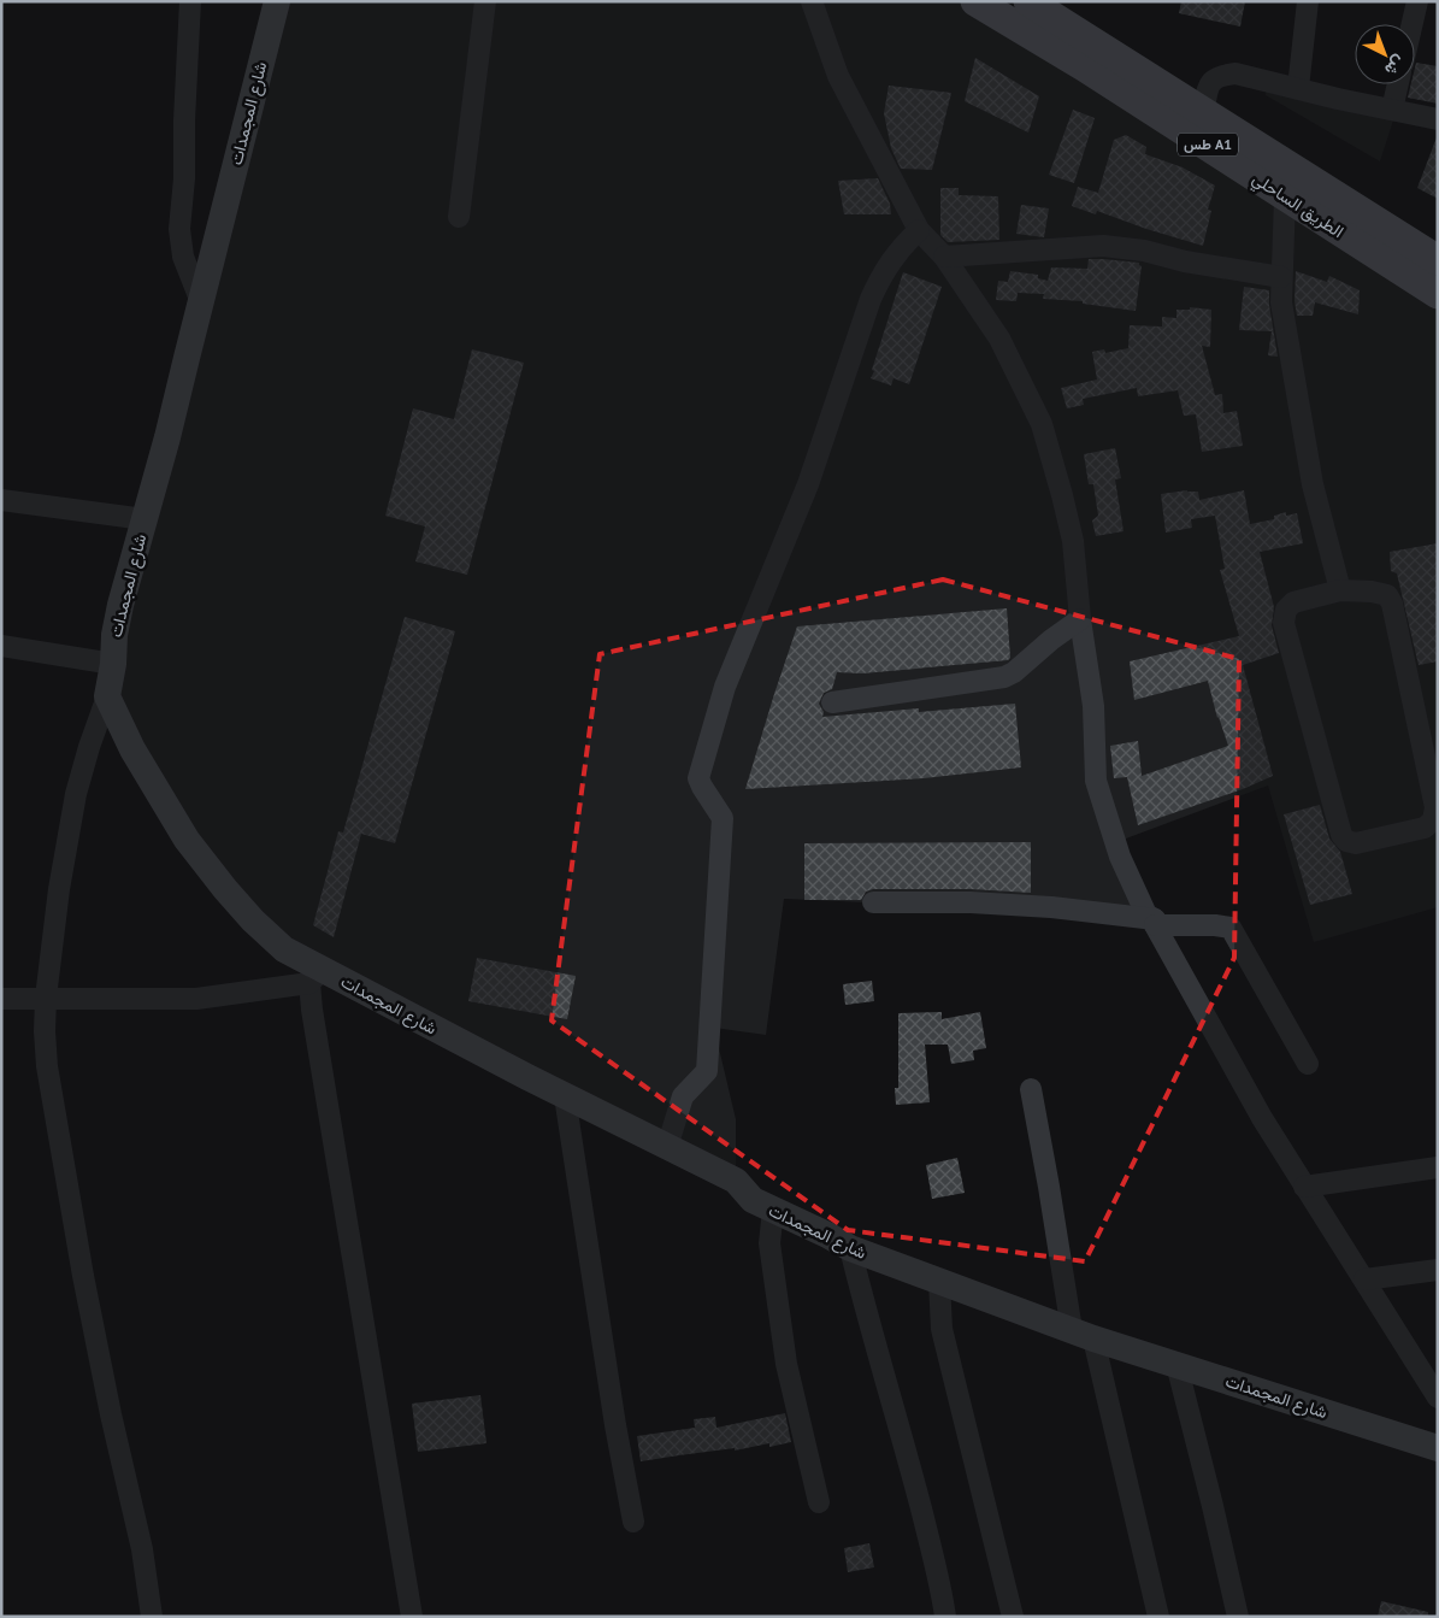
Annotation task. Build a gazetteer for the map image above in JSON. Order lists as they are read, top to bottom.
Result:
{
  "streets": {
    "highway": ["طس A1", "الطريق الساحلي"],
    "main road": ["شارع المجمدات"]
  },
  "north": "bottom right"
}
